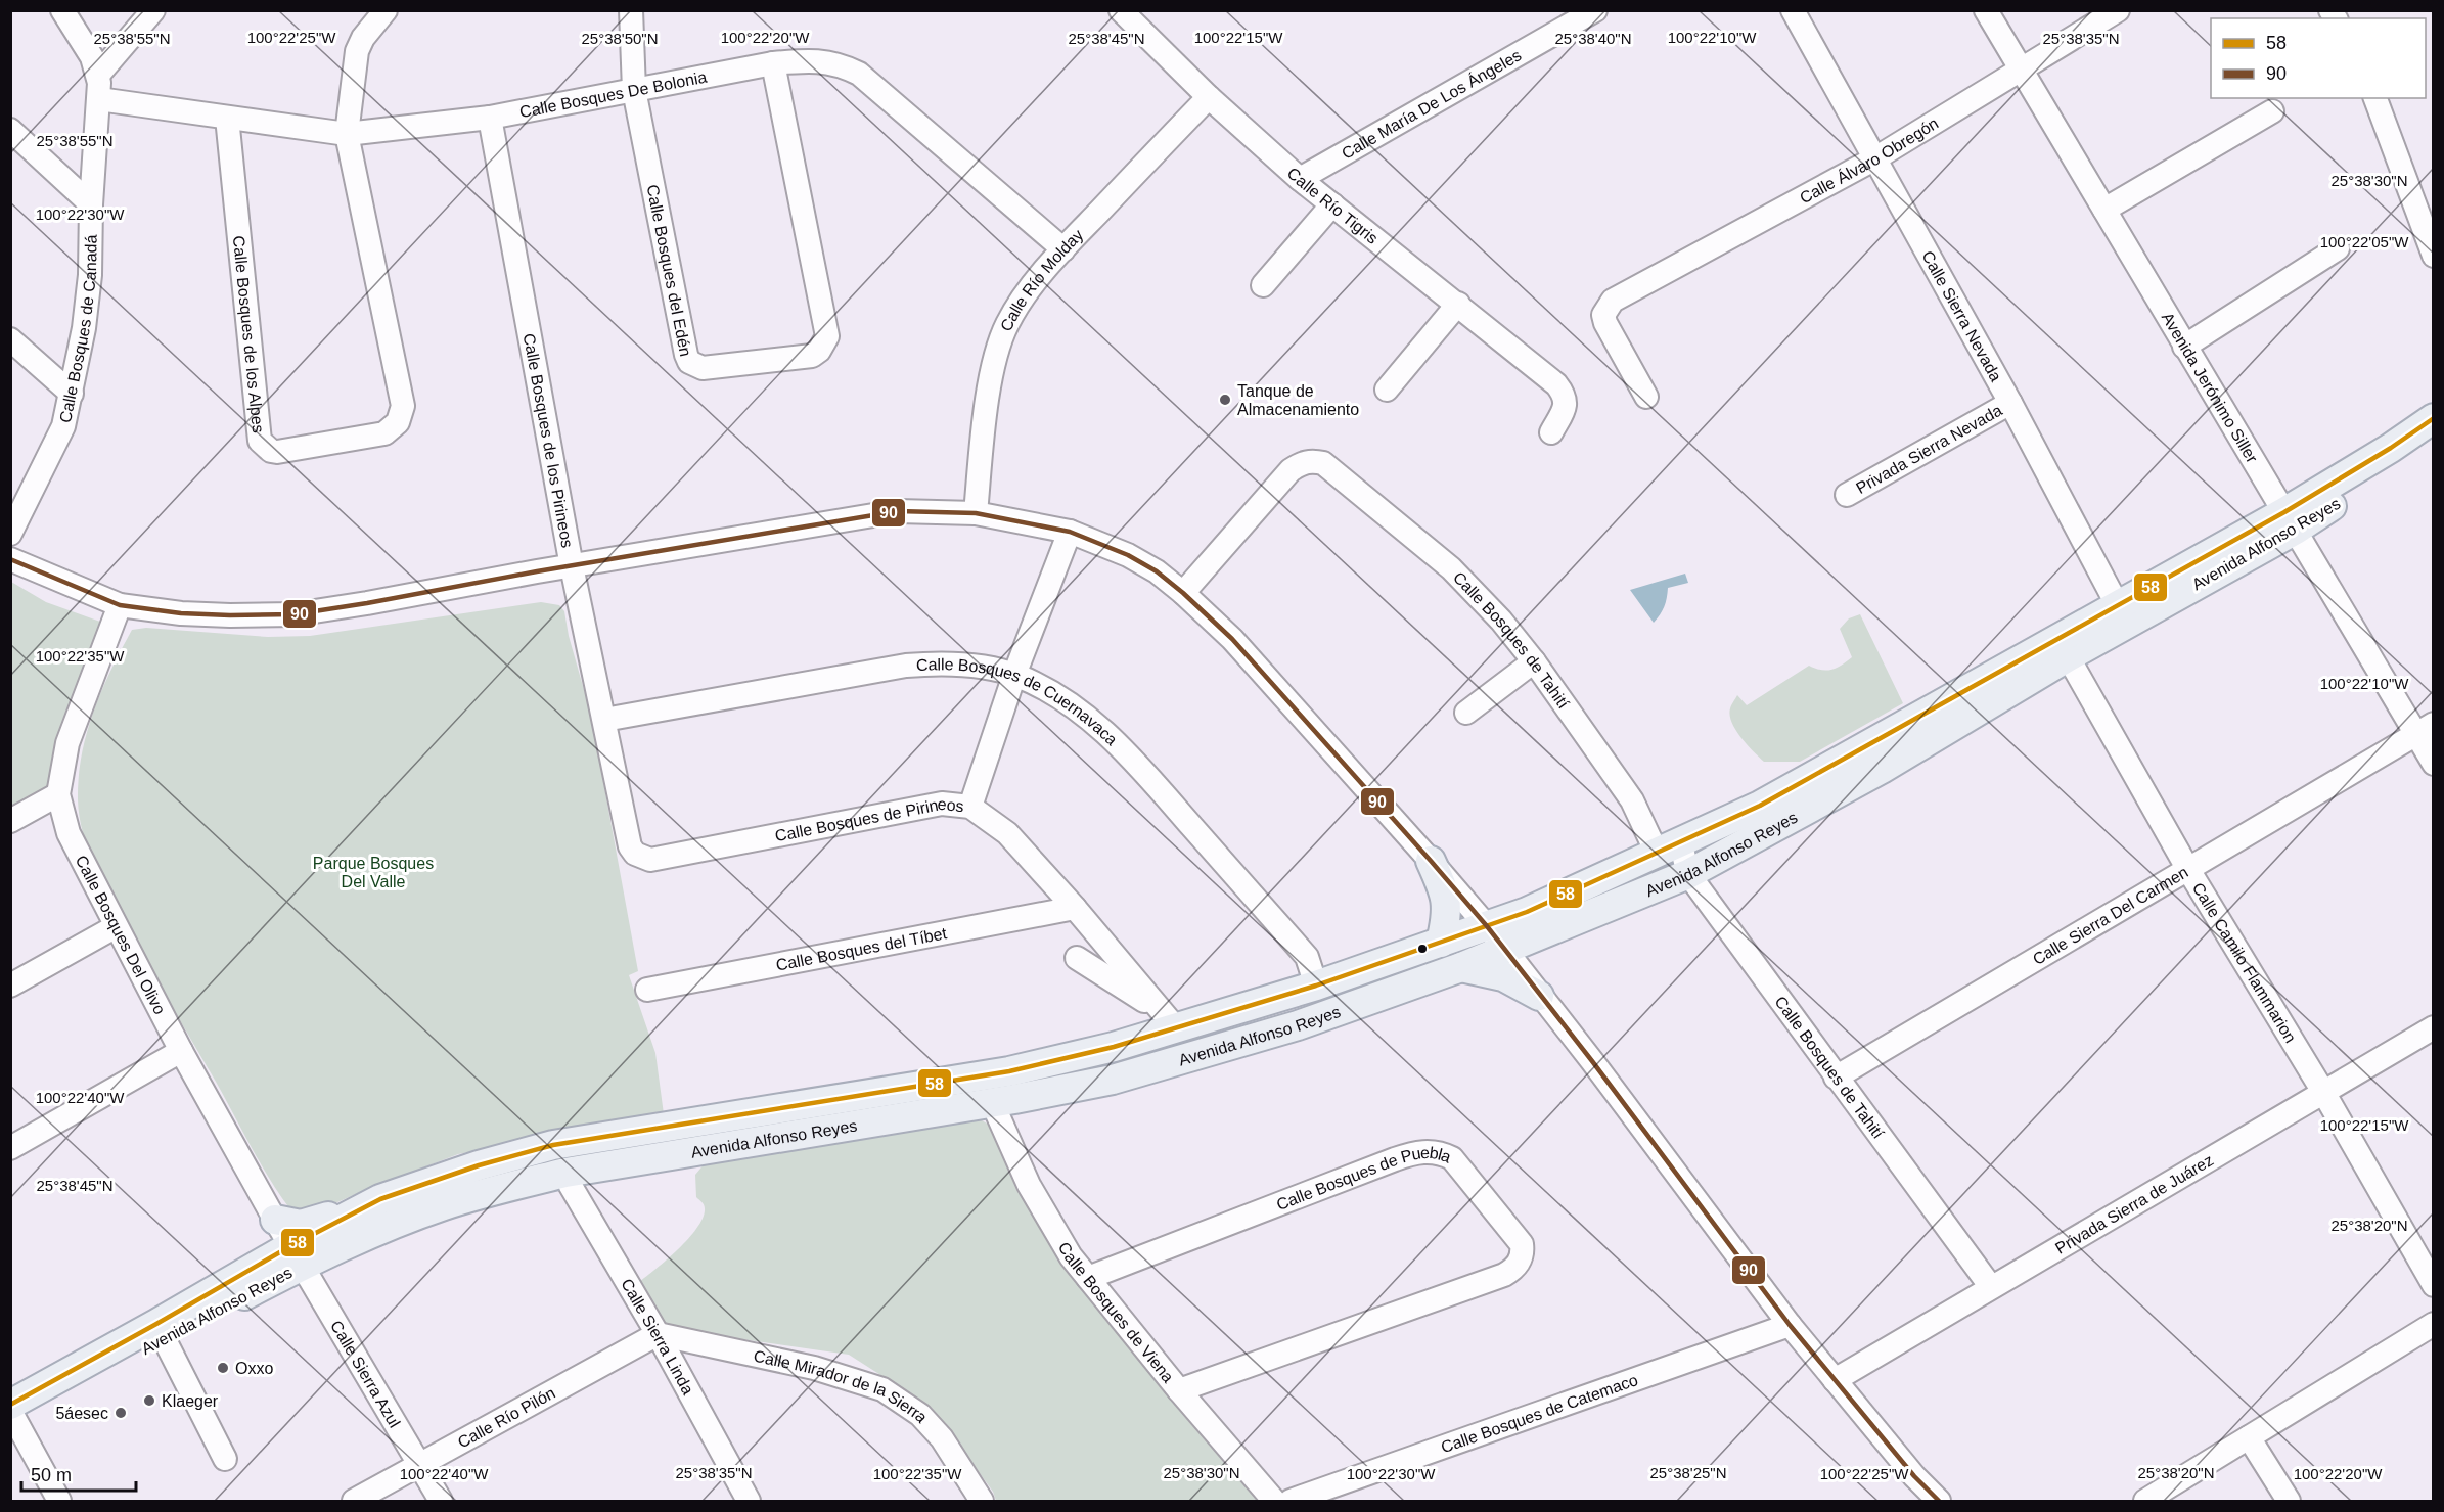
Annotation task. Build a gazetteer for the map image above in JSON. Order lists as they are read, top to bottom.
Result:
{
  "streets": {
    "main road": ["Avenida Alfonso Reyes"],
    "street": [
      "Calle Bosques De Bolonia",
      "Calle María De Los Ángeles",
      "Calle Álvaro Obregón",
      "Calle Río Tigris",
      "Calle Bosques del Edén",
      "Calle Río Molday",
      "Calle Sierra Nevada",
      "Calle Bosques de Canadá",
      "Calle Bosques de los Alpes",
      "Avenida Jerónimo Siller",
      "Calle Bosques de los Pirineos",
      "Privada Sierra Nevada",
      "Calle Bosques de Tahití",
      "Calle Bosques de Cuernavaca",
      "Calle Bosques de Pirineos",
      "Calle Sierra Del Carmen",
      "Calle Bosques Del Olivo",
      "Calle Bosques del Tíbet",
      "Calle Camilo Flammarion",
      "Calle Bosques de Puebla",
      "Privada Sierra de Juárez",
      "Calle Bosques de Viena",
      "Calle Sierra Linda",
      "Calle Sierra Azul",
      "Calle Mirador de la Sierra",
      "Calle Bosques de Catemaco",
      "Calle Río Pilón"
    ]
  },
  "crossings": [
    ["Calle Bosques De Bolonia", "Calle Bosques del Edén"],
    ["Calle Bosques De Bolonia", "Calle Río Molday"],
    ["Calle Bosques De Bolonia", "Calle Bosques de Canadá"],
    ["Calle Bosques De Bolonia", "Calle Bosques de los Alpes"],
    ["Calle Bosques De Bolonia", "Calle Bosques de los Pirineos"],
    ["Calle María De Los Ángeles", "Calle Río Tigris"],
    ["Calle Álvaro Obregón", "Calle Sierra Nevada"],
    ["Calle Álvaro Obregón", "Avenida Jerónimo Siller"],
    ["Calle Río Tigris", "Calle Río Molday"],
    ["Calle Sierra Nevada", "Privada Sierra Nevada"],
    ["Calle Sierra Nevada", "Avenida Alfonso Reyes"],
    ["Avenida Jerónimo Siller", "Avenida Alfonso Reyes"],
    ["Avenida Jerónimo Siller", "Calle Sierra Del Carmen"],
    ["Calle Bosques de los Pirineos", "Calle Bosques de Cuernavaca"],
    ["Calle Bosques de los Pirineos", "Calle Bosques de Pirineos"],
    ["Avenida Alfonso Reyes", "Calle Bosques de Tahití"],
    ["Avenida Alfonso Reyes", "Calle Bosques de Cuernavaca"],
    ["Avenida Alfonso Reyes", "Calle Bosques de Pirineos"],
    ["Avenida Alfonso Reyes", "Calle Bosques Del Olivo"],
    ["Avenida Alfonso Reyes", "Calle Camilo Flammarion"],
    ["Avenida Alfonso Reyes", "Calle Bosques de Viena"],
    ["Avenida Alfonso Reyes", "Calle Sierra Linda"],
    ["Avenida Alfonso Reyes", "Calle Sierra Azul"],
    ["Calle Bosques de Tahití", "Calle Sierra Del Carmen"],
    ["Calle Bosques de Tahití", "Privada Sierra de Juárez"],
    ["Calle Bosques de Pirineos", "Calle Bosques del Tíbet"],
    ["Calle Sierra Del Carmen", "Calle Camilo Flammarion"],
    ["Calle Bosques Del Olivo", "Calle Sierra Azul"],
    ["Calle Camilo Flammarion", "Privada Sierra de Juárez"],
    ["Calle Bosques de Puebla", "Calle Bosques de Viena"],
    ["Calle Sierra Linda", "Calle Mirador de la Sierra"],
    ["Calle Sierra Linda", "Calle Río Pilón"],
    ["Calle Sierra Azul", "Calle Río Pilón"],
    ["Calle Mirador de la Sierra", "Calle Río Pilón"]
  ],
  "parks": ["Parque Bosques Del Valle"],
  "places": [
    "Tanque de Almacenamiento",
    "Oxxo",
    "Klaeger",
    "5áesec"
  ],
  "lines": ["transit line 58", "transit line 90"],
  "legend": ["58", "90"],
  "scale_bar": "50 m",
  "coordinates": [
    "100°22'25\"W",
    "100°22'20\"W",
    "100°22'15\"W",
    "100°22'10\"W",
    "25°38'55\"N",
    "25°38'50\"N",
    "25°38'45\"N",
    "25°38'40\"N",
    "25°38'35\"N",
    "25°38'30\"N",
    "100°22'30\"W",
    "100°22'05\"W",
    "100°22'35\"W",
    "100°22'40\"W",
    "25°38'20\"N",
    "25°38'25\"N"
  ]
}
